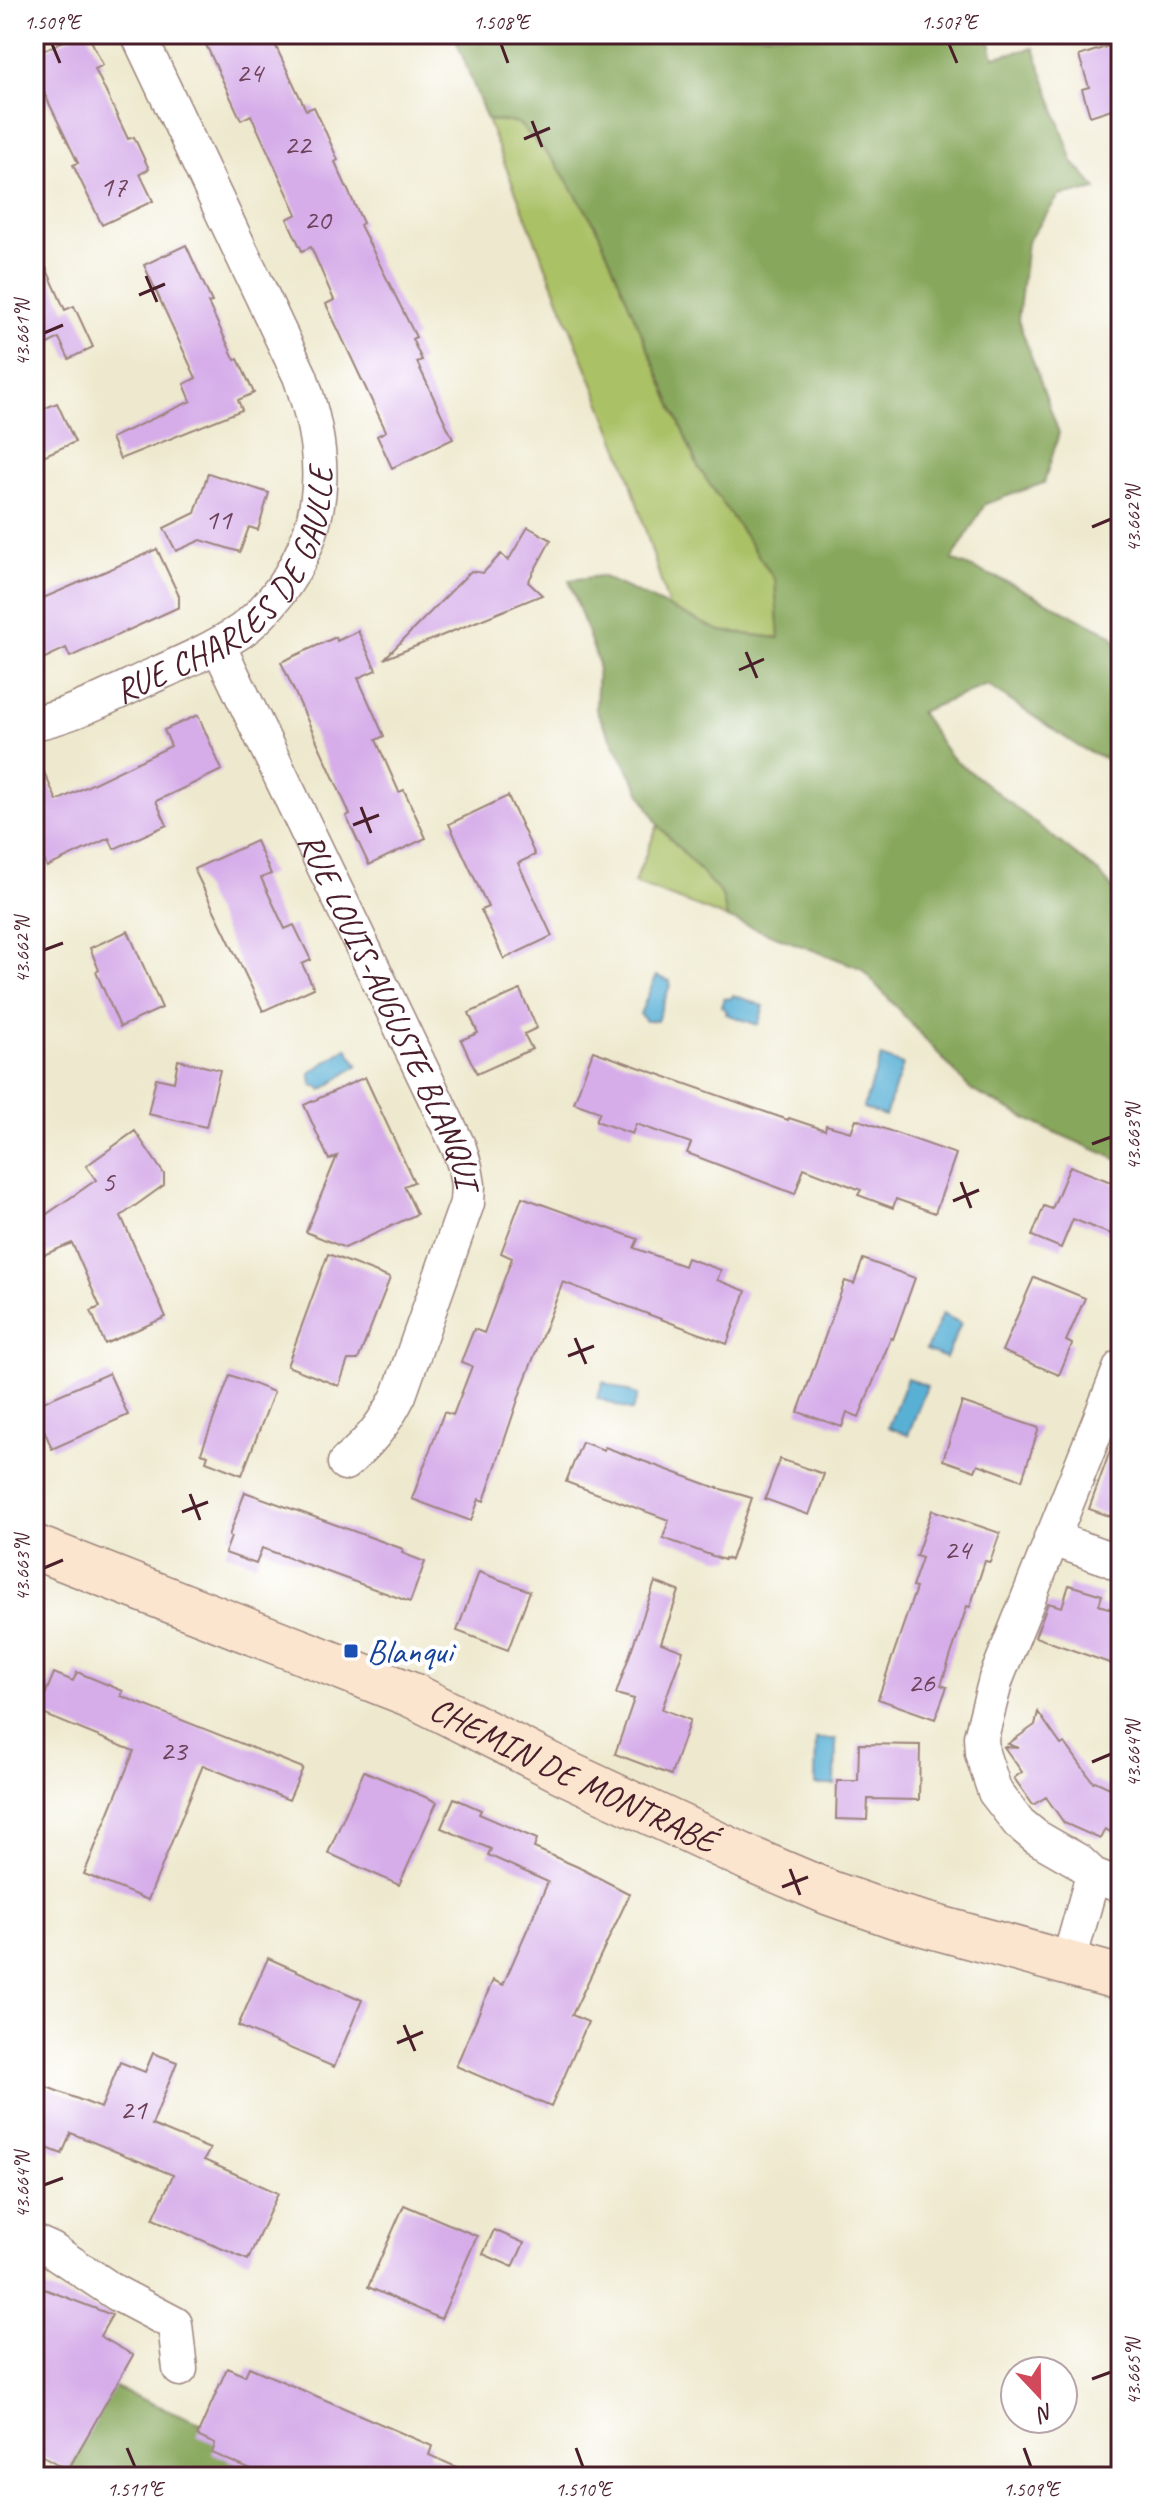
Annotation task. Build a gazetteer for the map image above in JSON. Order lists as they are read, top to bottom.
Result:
{
  "streets": {
    "street": ["RUE CHARLES DE GAULLE", "RUE LOUIS-AUGUSTE BLANQUI", "CHEMIN DE MONTRABÉ"]
  },
  "crossings": [
    ["RUE CHARLES DE GAULLE", "RUE LOUIS-AUGUSTE BLANQUI"]
  ],
  "places": {
    "transit": ["Blanqui"]
  },
  "house_numbers": [
    "24",
    "22",
    "17",
    "20",
    "11",
    "5",
    "24",
    "26",
    "23",
    "21"
  ],
  "north": "bottom",
  "coordinates": [
    "1.509°E",
    "1.508°E",
    "1.507°E",
    "43.661°N",
    "43.662°N",
    "43.663°N",
    "43.664°N",
    "43.665°N",
    "1.511°E",
    "1.510°E"
  ]
}
